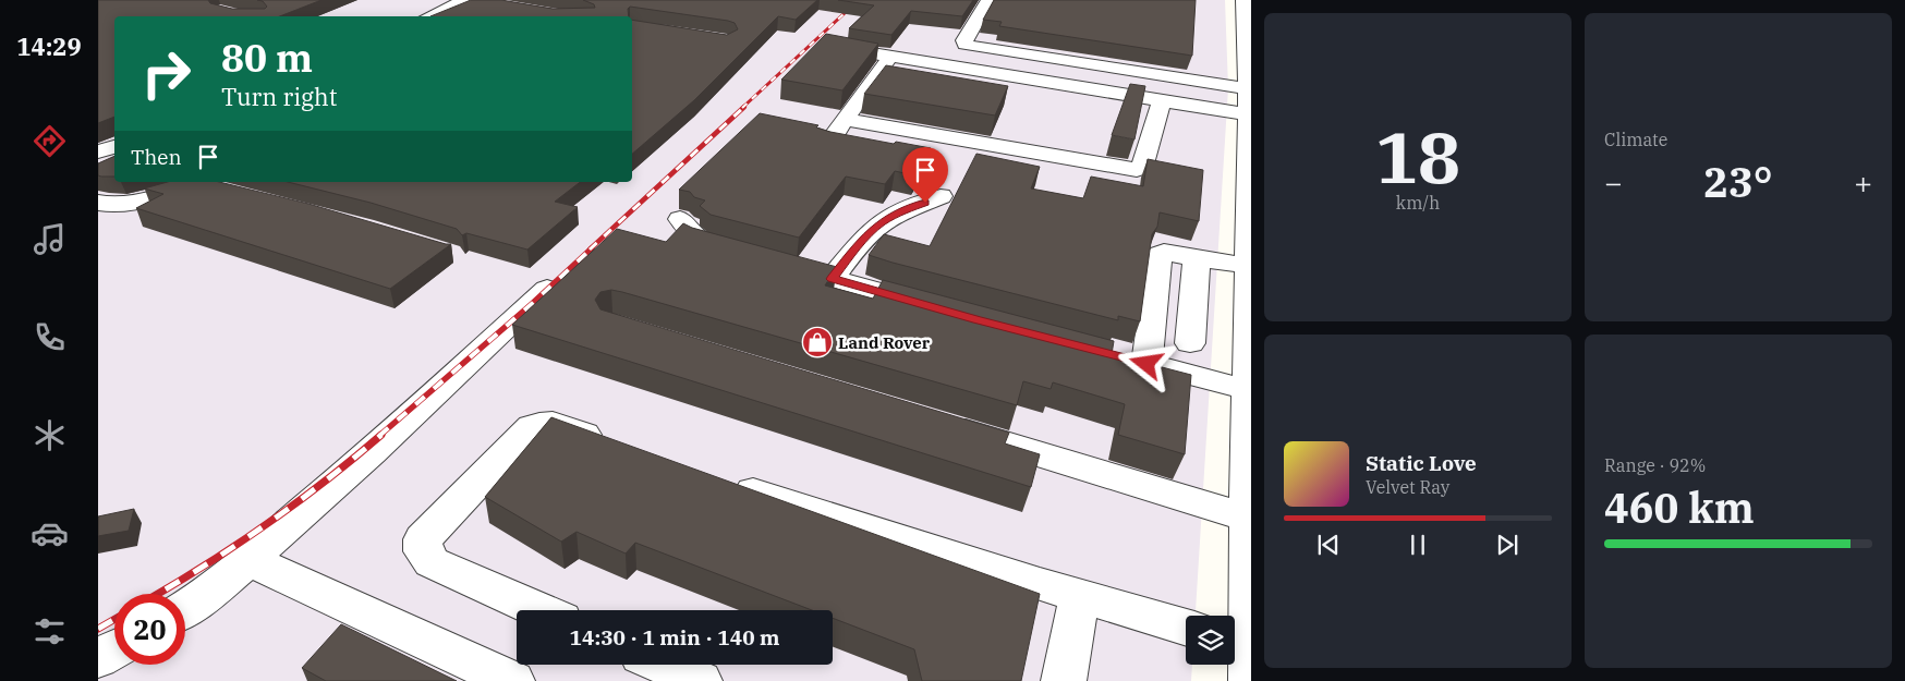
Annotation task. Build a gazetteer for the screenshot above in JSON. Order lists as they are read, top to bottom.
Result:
{
  "places": {
    "shop": ["Land Rover"]
  },
  "page": {
    "tabs": "14:29",
    "tile": [
      ["18", "km/h"],
      "Climate",
      ["Range · 92%", "460 km"]
    ],
    "turn": ["80 m", "Turn right"],
    "then": "Then",
    "heat": ["−", "23°", "+"],
    "song": ["Static Love", "Velvet Ray"],
    "limit": "20",
    "trip": "14:30 · 1 min · 140 m"
  }
}
